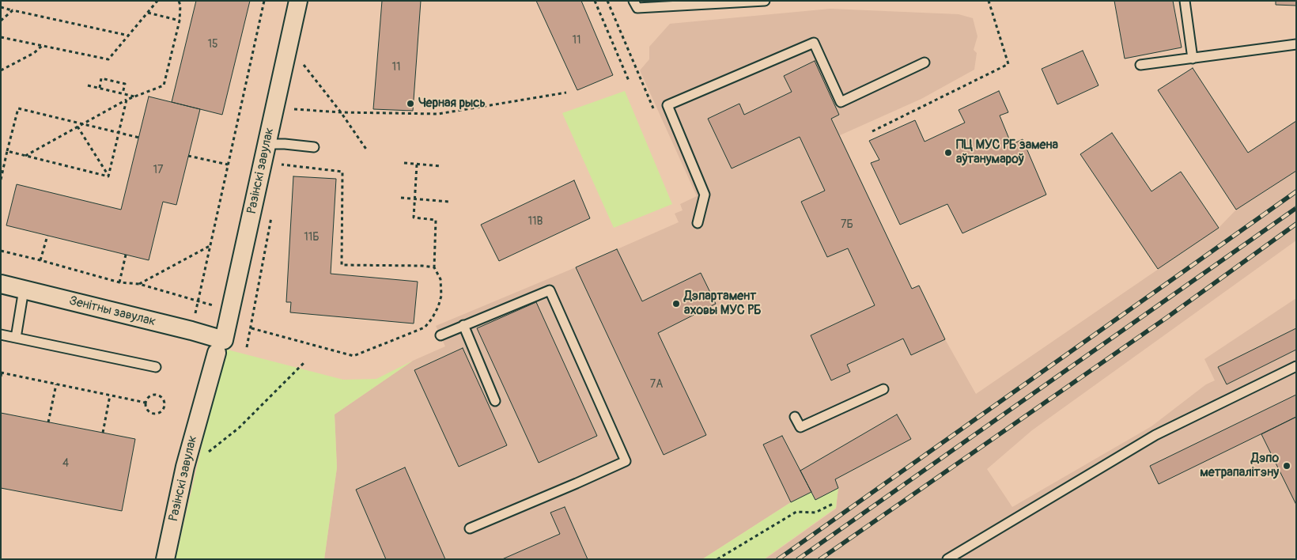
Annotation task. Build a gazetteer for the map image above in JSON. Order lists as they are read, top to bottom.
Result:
{
  "streets": {
    "street": ["Разінскі завулак", "Зенітны завулак"]
  },
  "crossings": [
    ["Разінскі завулак", "Зенітны завулак"]
  ],
  "places": [
    "Черная рысь",
    "ПЦ МУС РБ замена аўтанумароў",
    "Дэпартамент аховы МУС РБ",
    "Дэпо метрапалітэну"
  ],
  "house_numbers": [
    "11",
    "15",
    "11",
    "17",
    "11В",
    "7Б",
    "11Б",
    "7А",
    "4"
  ]
}
